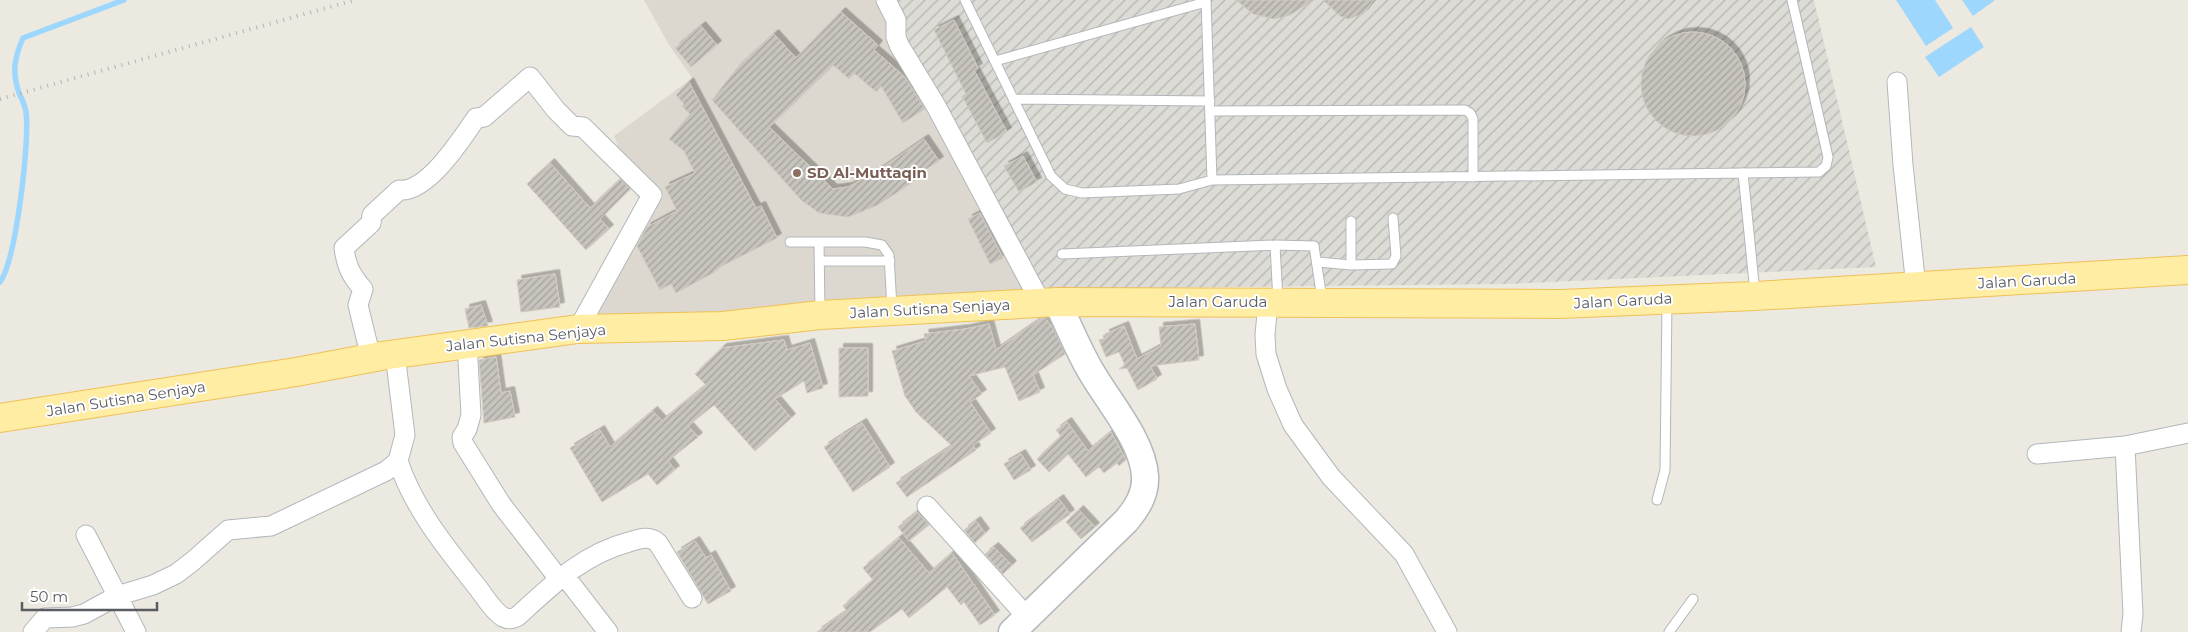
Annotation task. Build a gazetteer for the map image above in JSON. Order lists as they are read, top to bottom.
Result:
{
  "streets": {
    "main road": ["Jalan Garuda", "Jalan Sutisna Senjaya"]
  },
  "crossings": [
    ["Jalan Garuda", "Jalan Sutisna Senjaya"]
  ],
  "places": ["SD Al-Muttaqin"],
  "scale_bar": "50 m"
}
